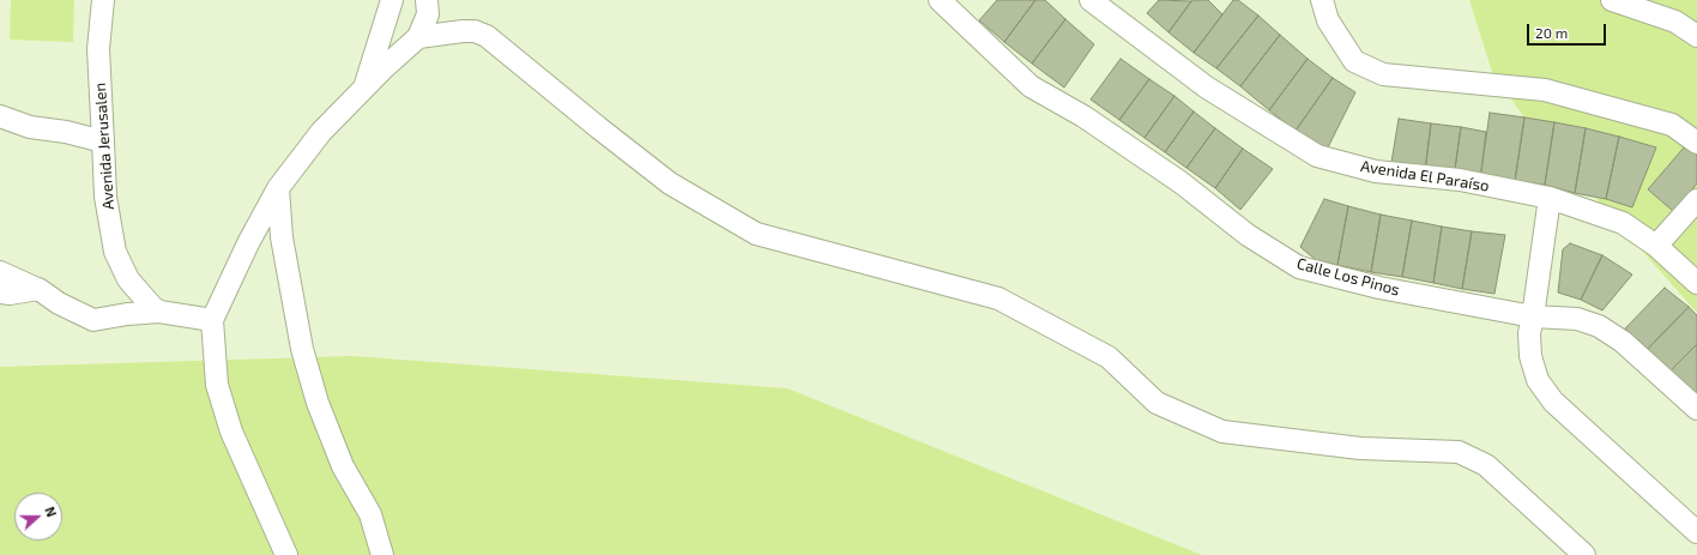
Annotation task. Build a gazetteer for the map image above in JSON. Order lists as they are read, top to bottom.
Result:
{
  "streets": {
    "street": ["Avenida Jerusalen", "Avenida El Paraíso", "Calle Los Pinos"]
  },
  "scale_bar": "20 m",
  "north": "right"
}
